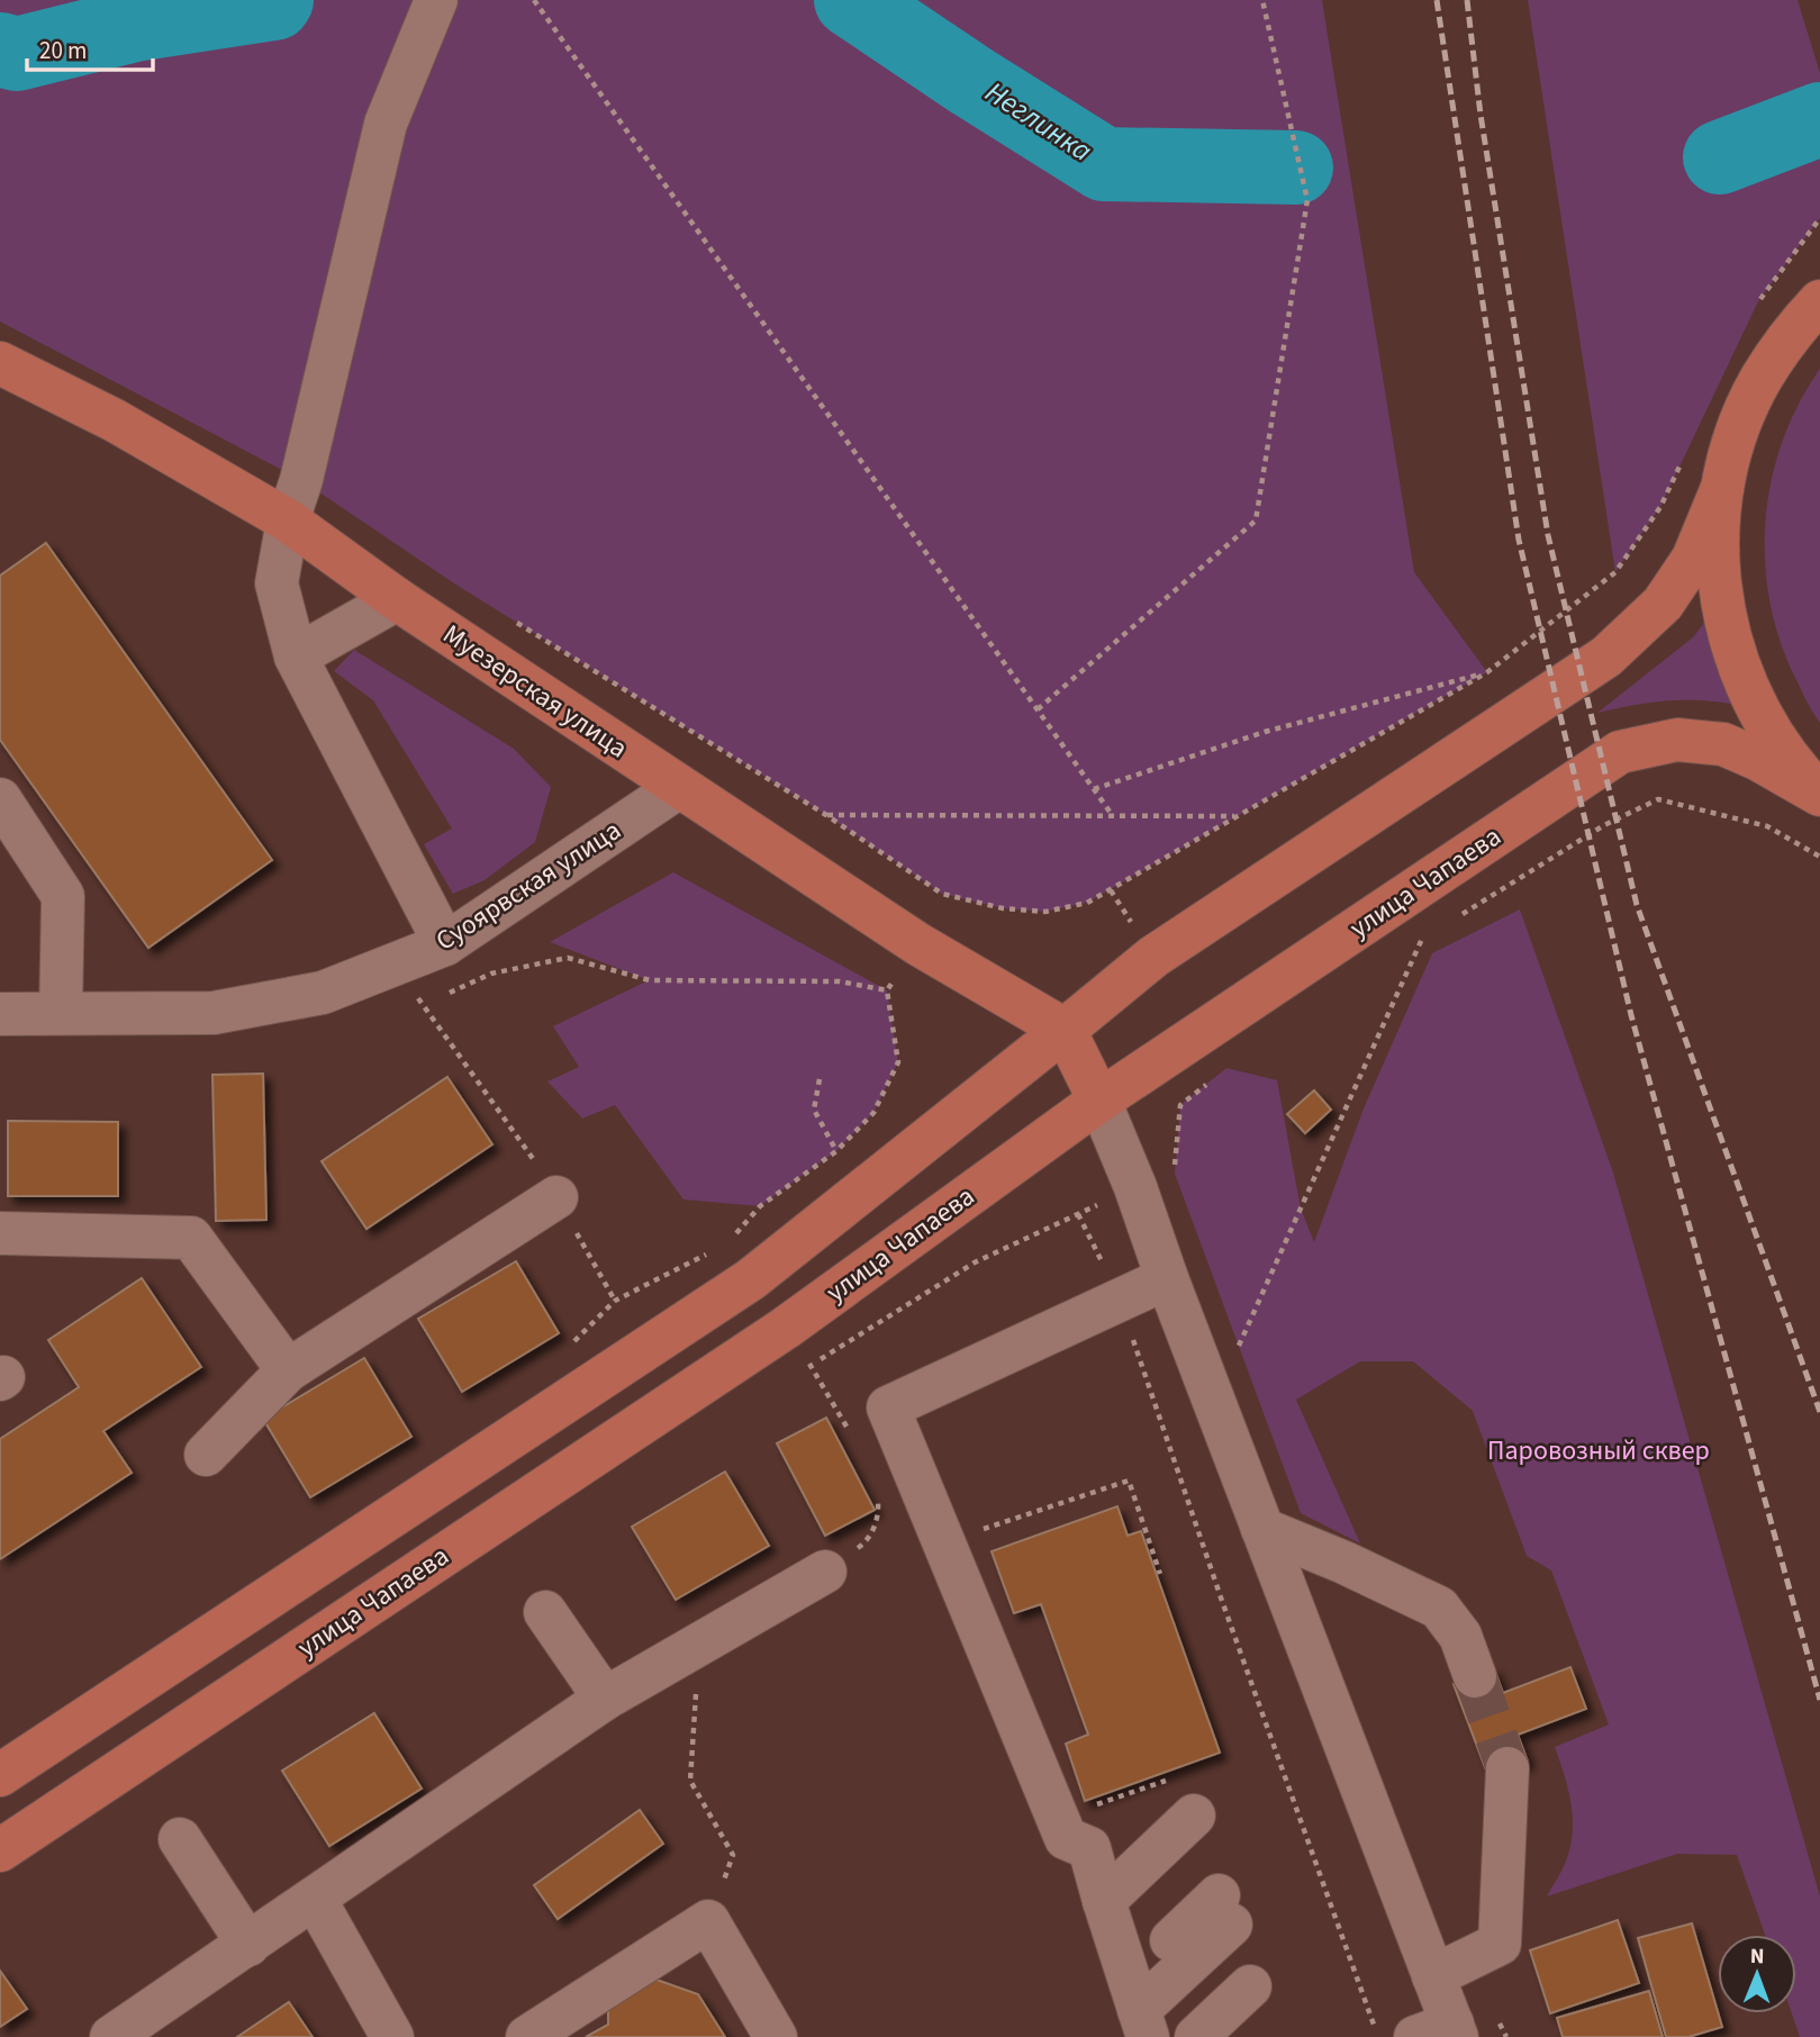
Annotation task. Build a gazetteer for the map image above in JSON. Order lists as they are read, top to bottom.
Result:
{
  "streets": {
    "main road": ["Муезерская улица", "улица Чапаева"],
    "street": ["Суоярвская улица"]
  },
  "crossings": [
    ["Муезерская улица", "Суоярвская улица"]
  ],
  "water": ["Неглинка"],
  "parks": ["Паровозный сквер"],
  "scale_bar": "20 m",
  "north": "top"
}
